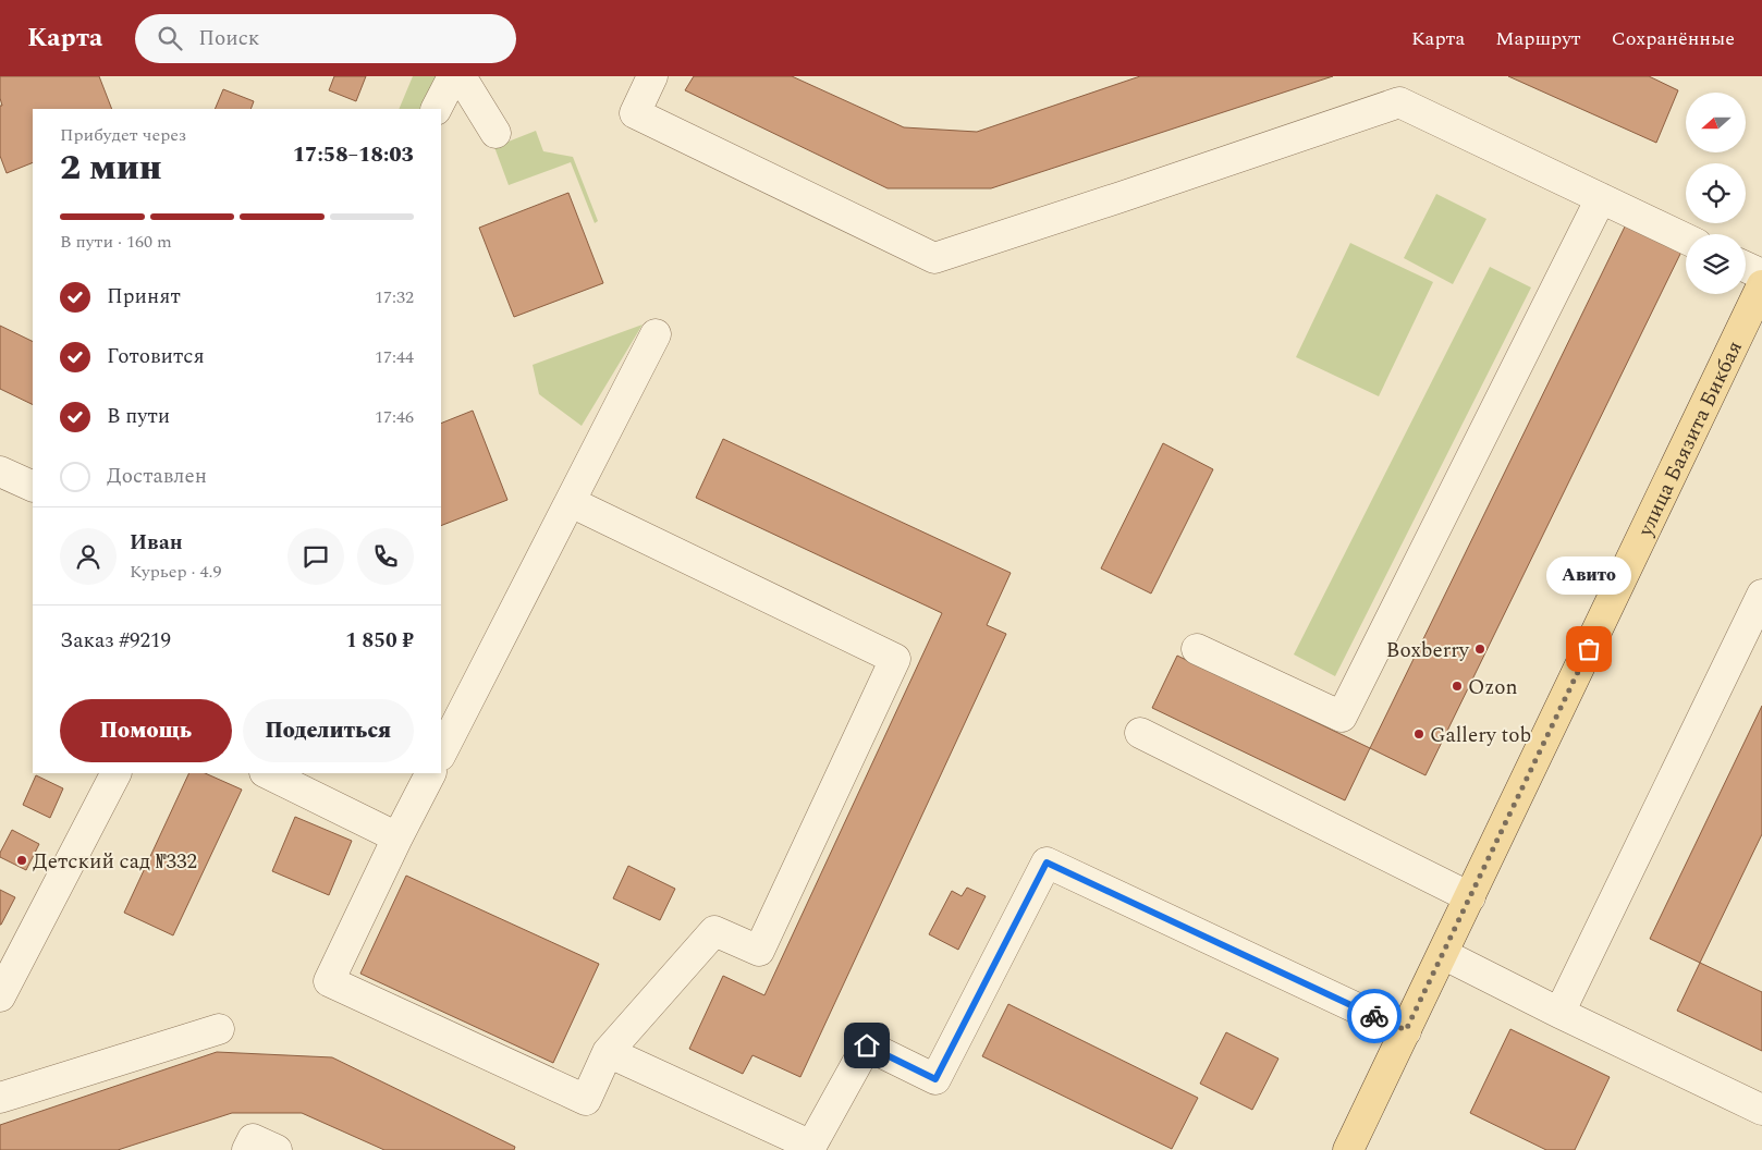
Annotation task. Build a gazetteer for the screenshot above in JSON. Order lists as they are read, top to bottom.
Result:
{
  "streets": {
    "main road": ["улица Баязита Бикбая"]
  },
  "places": [
    "Boxberry",
    "Авито",
    "Ozon",
    "Gallery tob",
    "Детский сад №332"
  ],
  "north": "left",
  "page": {
    "header": "Карта",
    "search": "Поиск",
    "nav": ["Карта", "Маршрут", "Сохранённые"],
    "heading": ["2 мин", "Прибудет через", "17:58–18:03"],
    "panel": [
      "Иван",
      "Курьер · 4.9",
      "Заказ #9219",
      "1 850 ₽"
    ],
    "bar": "В пути · 160 m",
    "list": [
      ["Принят", "17:32"],
      ["Готовится", "17:44"],
      ["В пути", "17:46"],
      "Доставлен"
    ],
    "bubble": "Авито",
    "buttons": ["Помощь", "Поделиться"]
  }
}
